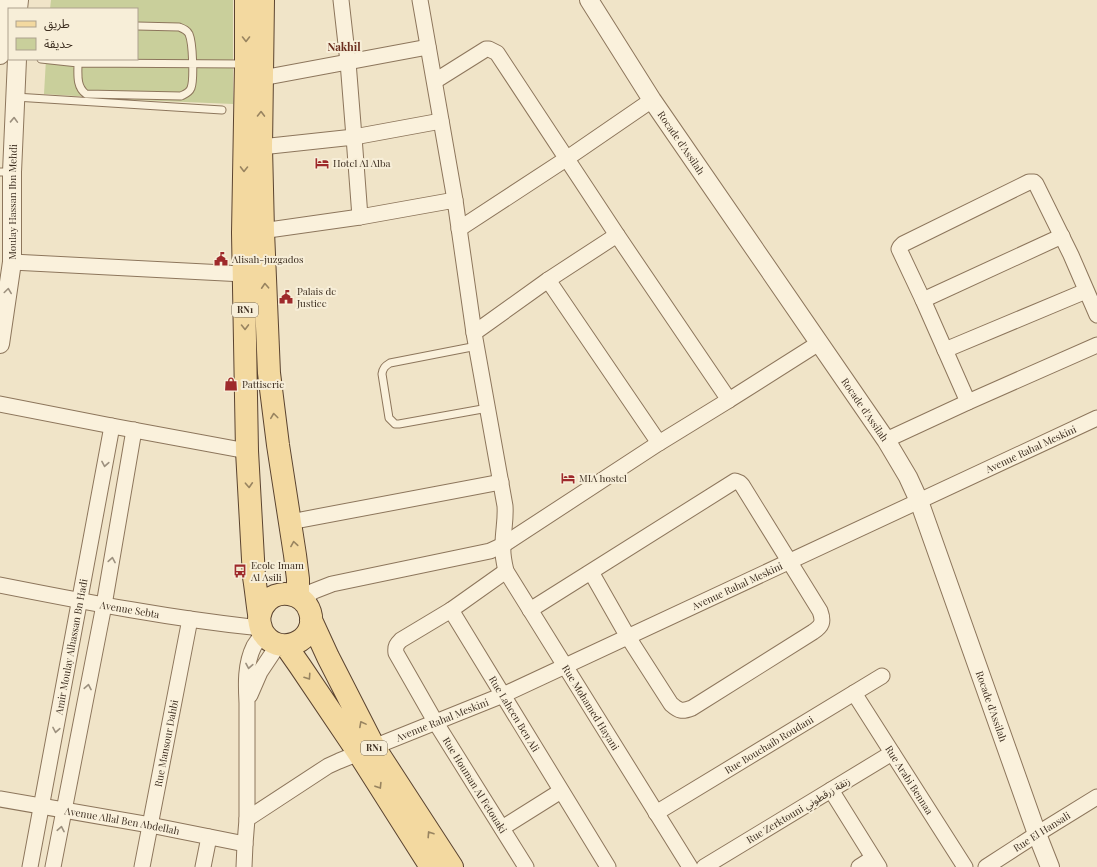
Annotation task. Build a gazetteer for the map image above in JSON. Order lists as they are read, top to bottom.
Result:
{
  "streets": {
    "main road": ["RN1"],
    "street": [
      "Rocade d'Assilah",
      "Moulay Hassan Ibn Mehdi",
      "Avenue Rahal Meskini",
      "Avenue Sebta",
      "Amir Moulay Alhassan Bn Hadi",
      "Rue Mohamed Hayani",
      "Rue Lahcen Ben Ali",
      "Rue Mansour Dahbi",
      "Rue Bouchaib Roudani",
      "Rue Arabi Bennaa",
      "Rue Houman Al Fetouaki",
      "Rue Zerktouni زنقة زرقطوني",
      "Avenue Allal Ben Abdellah",
      "Rue El Hansali"
    ]
  },
  "crossings": [
    ["Rocade d'Assilah", "Avenue Rahal Meskini"],
    ["Rocade d'Assilah", "Rue El Hansali"],
    ["RN1", "Avenue Rahal Meskini"],
    ["RN1", "Avenue Sebta"],
    ["Avenue Rahal Meskini", "Rue Mohamed Hayani"],
    ["Avenue Rahal Meskini", "Rue Lahcen Ben Ali"],
    ["Avenue Rahal Meskini", "Rue Houman Al Fetouaki"],
    ["Avenue Sebta", "Amir Moulay Alhassan Bn Hadi"],
    ["Avenue Sebta", "Rue Mansour Dahbi"],
    ["Amir Moulay Alhassan Bn Hadi", "Avenue Allal Ben Abdellah"],
    ["Rue Mohamed Hayani", "Rue Bouchaib Roudani"],
    ["Rue Lahcen Ben Ali", "Rue Houman Al Fetouaki"],
    ["Rue Mansour Dahbi", "Avenue Allal Ben Abdellah"],
    ["Rue Bouchaib Roudani", "Rue Arabi Bennaa"],
    ["Rue Arabi Bennaa", "Rue Zerktouni زنقة زرقطوني"]
  ],
  "one_way": ["Moulay Hassan Ibn Mehdi"],
  "districts": ["Nakhil"],
  "places": {
    "hotel": ["Hotel Al Alba", "MIA hostel"],
    "public building": ["Alisah-juzgados", "Palais de Justice"],
    "shop": ["Pattiserie"],
    "bus stop": ["Ecole Imam Al Asili"]
  },
  "legend": ["طريق", "حديقة"]
}
